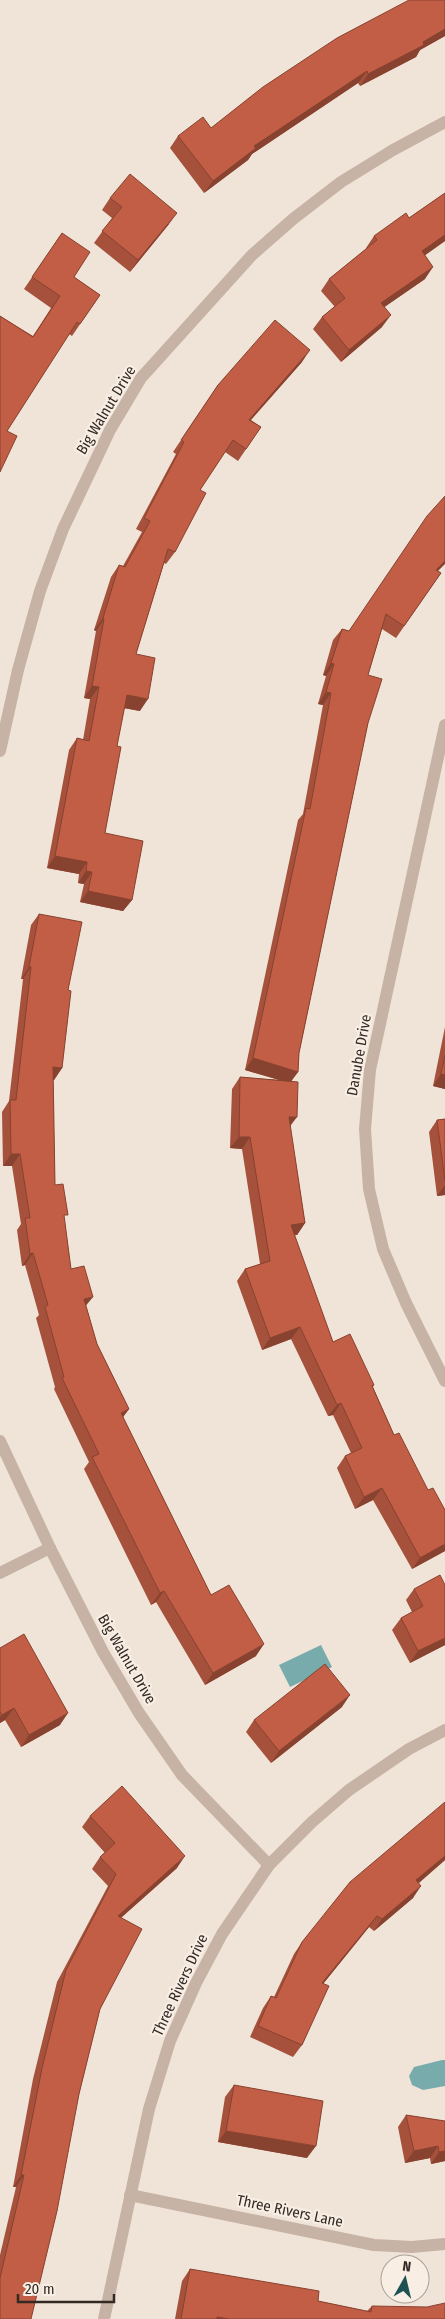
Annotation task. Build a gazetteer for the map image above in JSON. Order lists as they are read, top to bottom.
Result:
{
  "streets": {
    "street": [
      "Big Walnut Drive",
      "Danube Drive",
      "Three Rivers Drive",
      "Three Rivers Lane"
    ]
  },
  "crossings": [
    ["Big Walnut Drive", "Three Rivers Drive"],
    ["Three Rivers Drive", "Three Rivers Lane"]
  ],
  "scale_bar": "20 m",
  "north": "top"
}
